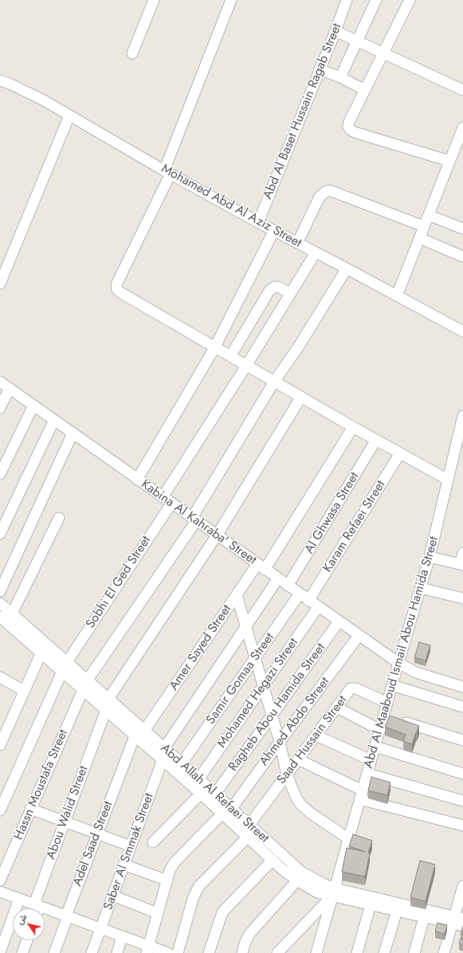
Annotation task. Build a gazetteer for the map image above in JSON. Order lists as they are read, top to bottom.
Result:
{
  "streets": {
    "street": [
      "Abd Al Baset Hussain Ragab Street",
      "Mohamed Abd Al Aziz Street",
      "Al Ghwasa Street",
      "Kabina Al Kahraba' Street",
      "Karam Refaei Street",
      "Sobhi El Ged Street",
      "Amer Sayed Street",
      "Abd Al Maaboud Ismail Abou Hamida Street",
      "Samir Gomaa Street",
      "Mohamed Hegazi Street",
      "Ragheb Abou Hamida Street",
      "Ahmed Abdo Street",
      "Saad Hussain Street",
      "Hassn Moustafa Street",
      "Abd Allah Al Refaei Street",
      "Abou Walid Street",
      "Adel Saad Street",
      "Saber Al Smmak Street"
    ]
  },
  "crossings": [
    ["Abd Al Baset Hussain Ragab Street", "Mohamed Abd Al Aziz Street"],
    ["Al Ghwasa Street", "Kabina Al Kahraba' Street"],
    ["Kabina Al Kahraba' Street", "Karam Refaei Street"],
    ["Kabina Al Kahraba' Street", "Sobhi El Ged Street"],
    ["Kabina Al Kahraba' Street", "Amer Sayed Street"],
    ["Kabina Al Kahraba' Street", "Abd Al Maaboud Ismail Abou Hamida Street"],
    ["Kabina Al Kahraba' Street", "Samir Gomaa Street"],
    ["Kabina Al Kahraba' Street", "Mohamed Hegazi Street"],
    ["Kabina Al Kahraba' Street", "Ragheb Abou Hamida Street"],
    ["Kabina Al Kahraba' Street", "Ahmed Abdo Street"],
    ["Kabina Al Kahraba' Street", "Saber Al Smmak Street"],
    ["Sobhi El Ged Street", "Abd Allah Al Refaei Street"],
    ["Amer Sayed Street", "Abd Allah Al Refaei Street"],
    ["Abd Al Maaboud Ismail Abou Hamida Street", "Saad Hussain Street"],
    ["Abd Al Maaboud Ismail Abou Hamida Street", "Abd Allah Al Refaei Street"],
    ["Samir Gomaa Street", "Abd Allah Al Refaei Street"],
    ["Mohamed Hegazi Street", "Abd Allah Al Refaei Street"],
    ["Ragheb Abou Hamida Street", "Abd Allah Al Refaei Street"],
    ["Ahmed Abdo Street", "Abd Allah Al Refaei Street"],
    ["Saad Hussain Street", "Abd Allah Al Refaei Street"],
    ["Hassn Moustafa Street", "Abd Allah Al Refaei Street"],
    ["Abd Allah Al Refaei Street", "Abou Walid Street"],
    ["Abd Allah Al Refaei Street", "Adel Saad Street"],
    ["Abd Allah Al Refaei Street", "Saber Al Smmak Street"]
  ],
  "north": "top left"
}
